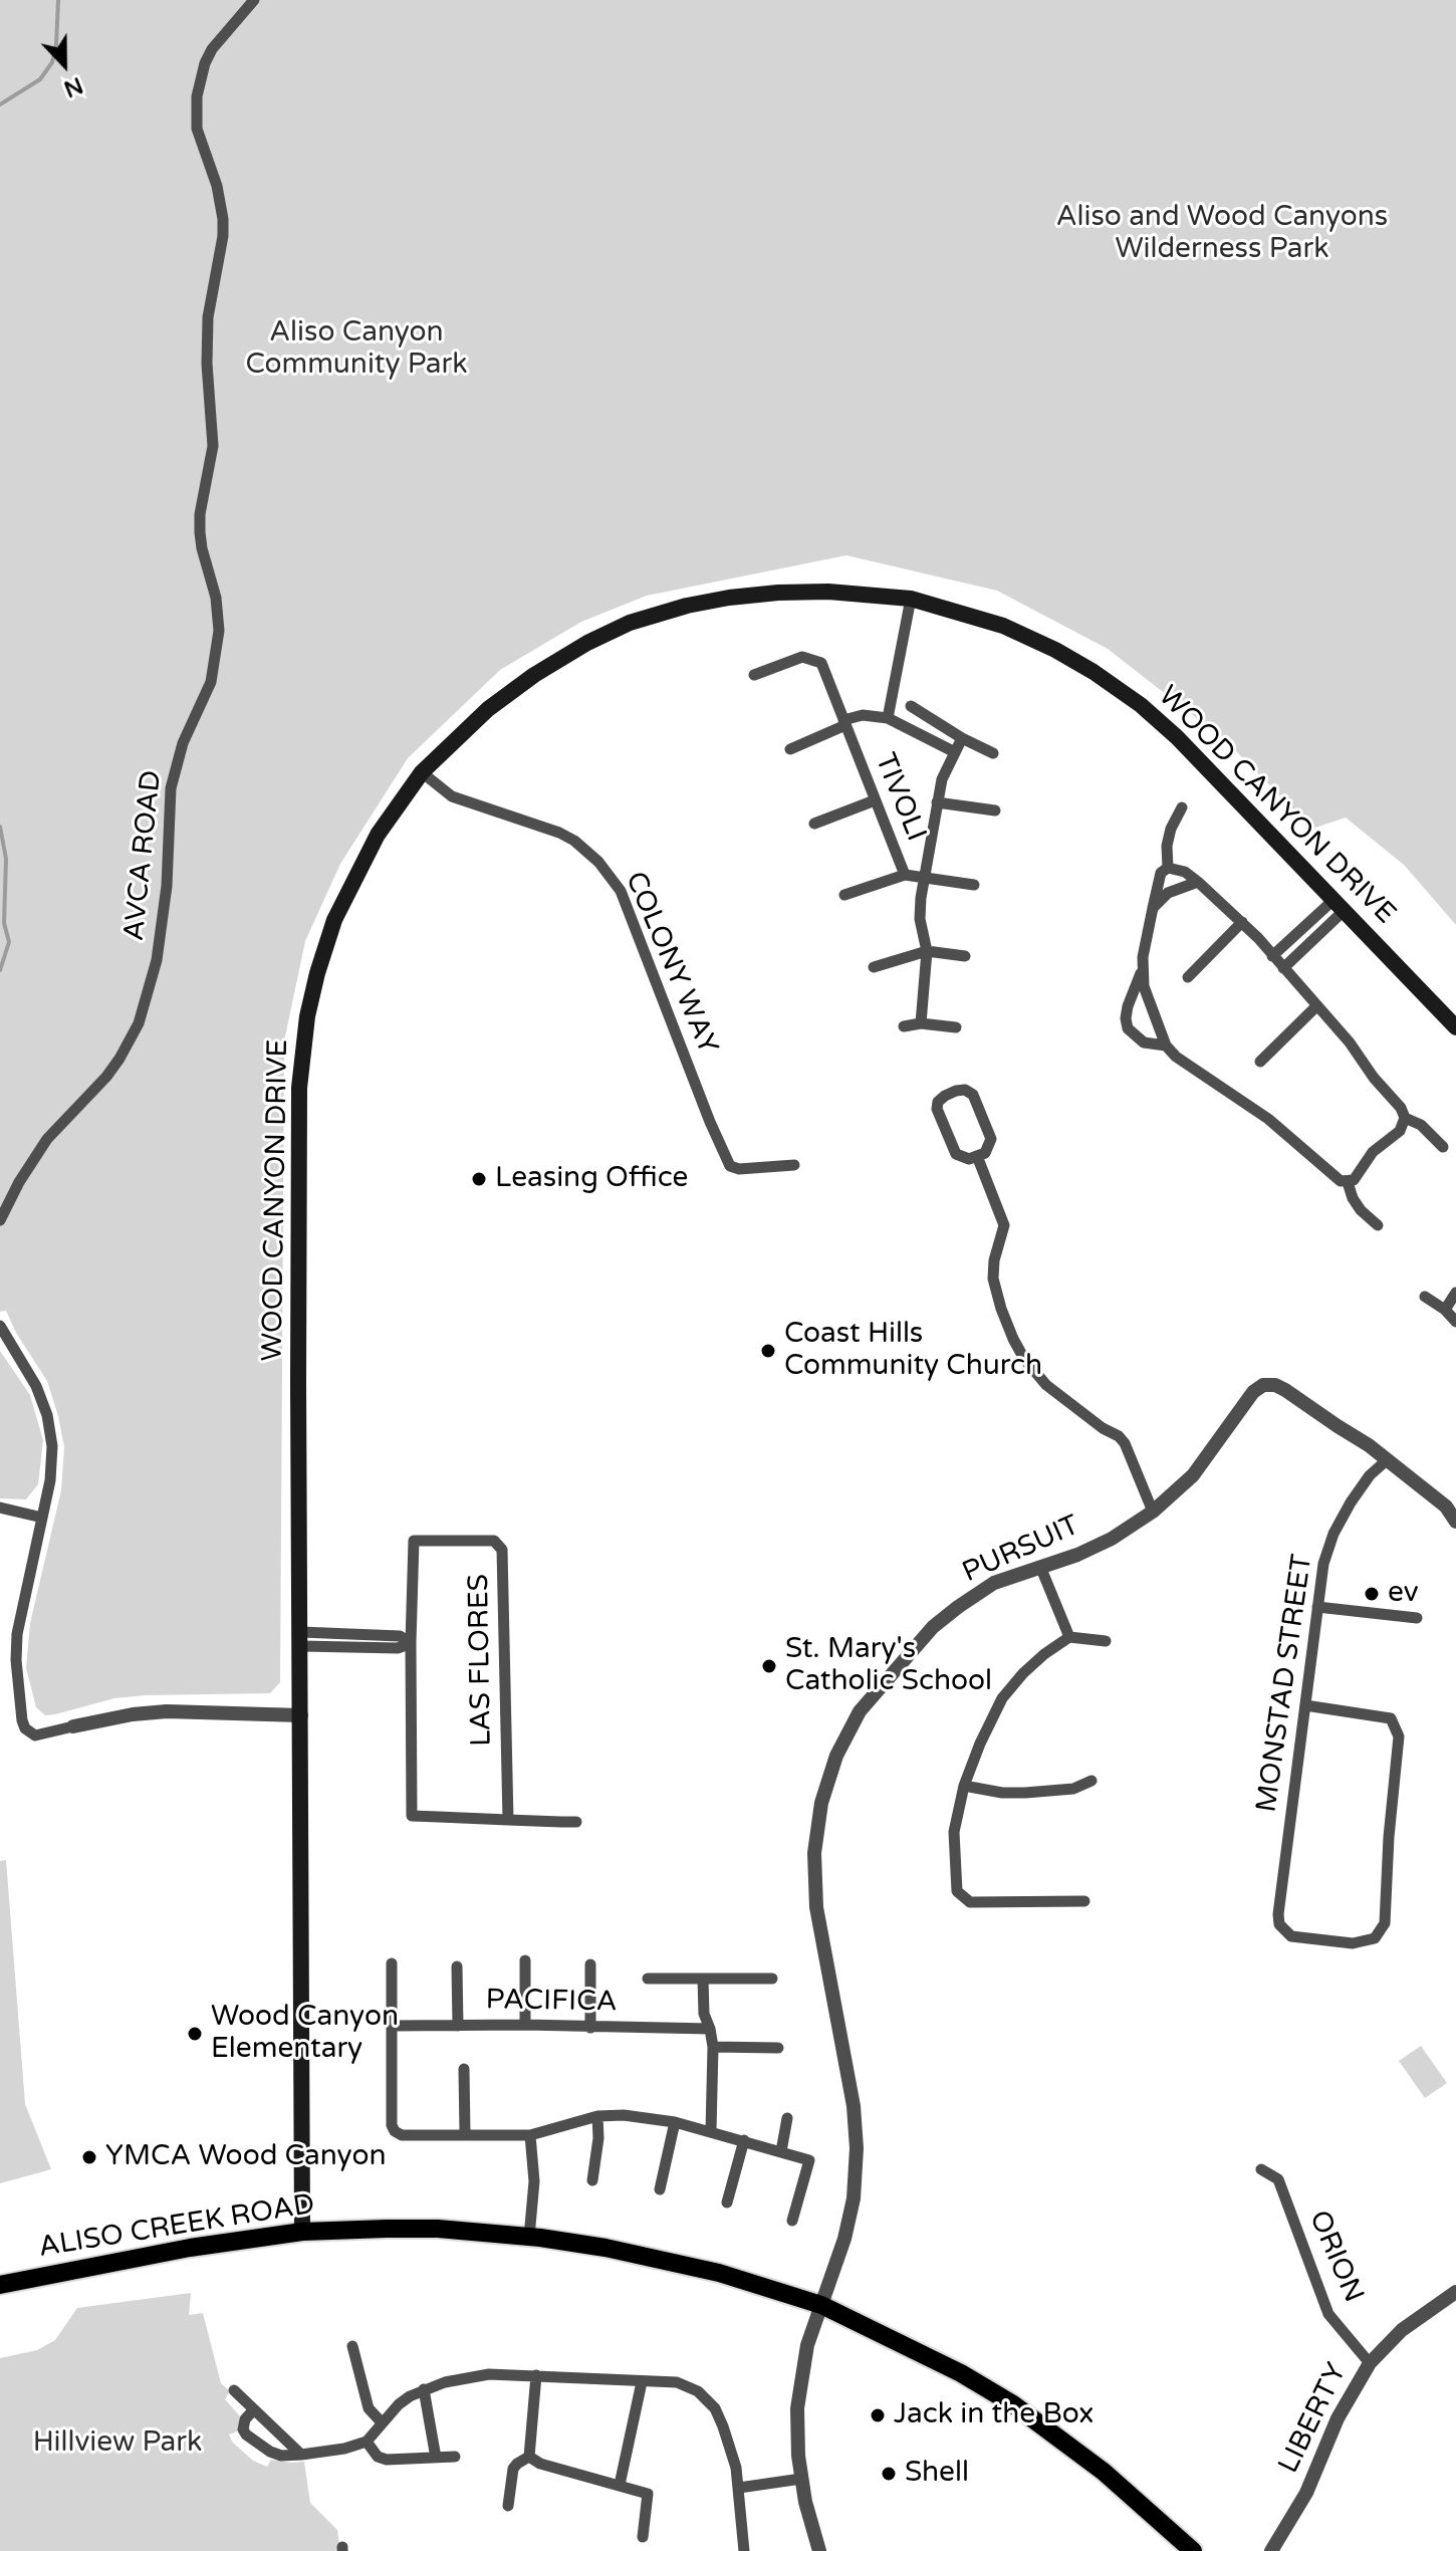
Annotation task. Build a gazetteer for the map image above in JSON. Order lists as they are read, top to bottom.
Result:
{
  "streets": {
    "main road": ["WOOD CANYON DRIVE", "ALISO CREEK ROAD"],
    "street": [
      "TIVOLI",
      "AVCA ROAD",
      "COLONY WAY",
      "PURSUIT",
      "LAS FLORES",
      "MONSTAD STREET",
      "PACIFICA",
      "ORION",
      "LIBERTY"
    ]
  },
  "crossings": [
    ["TIVOLI", "WOOD CANYON DRIVE"],
    ["WOOD CANYON DRIVE", "COLONY WAY"],
    ["WOOD CANYON DRIVE", "ALISO CREEK ROAD"],
    ["PURSUIT", "MONSTAD STREET"],
    ["PURSUIT", "ALISO CREEK ROAD"],
    ["ORION", "LIBERTY"]
  ],
  "parks": ["Aliso and Wood Canyons Wilderness Park", "Aliso Canyon Community Park", "Hillview Park"],
  "places": [
    "Leasing Office",
    "Coast Hills Community Church",
    "ev",
    "St. Mary's Catholic School",
    "Wood Canyon Elementary",
    "YMCA Wood Canyon",
    "Jack in the Box",
    "Shell"
  ],
  "north": "bottom"
}
